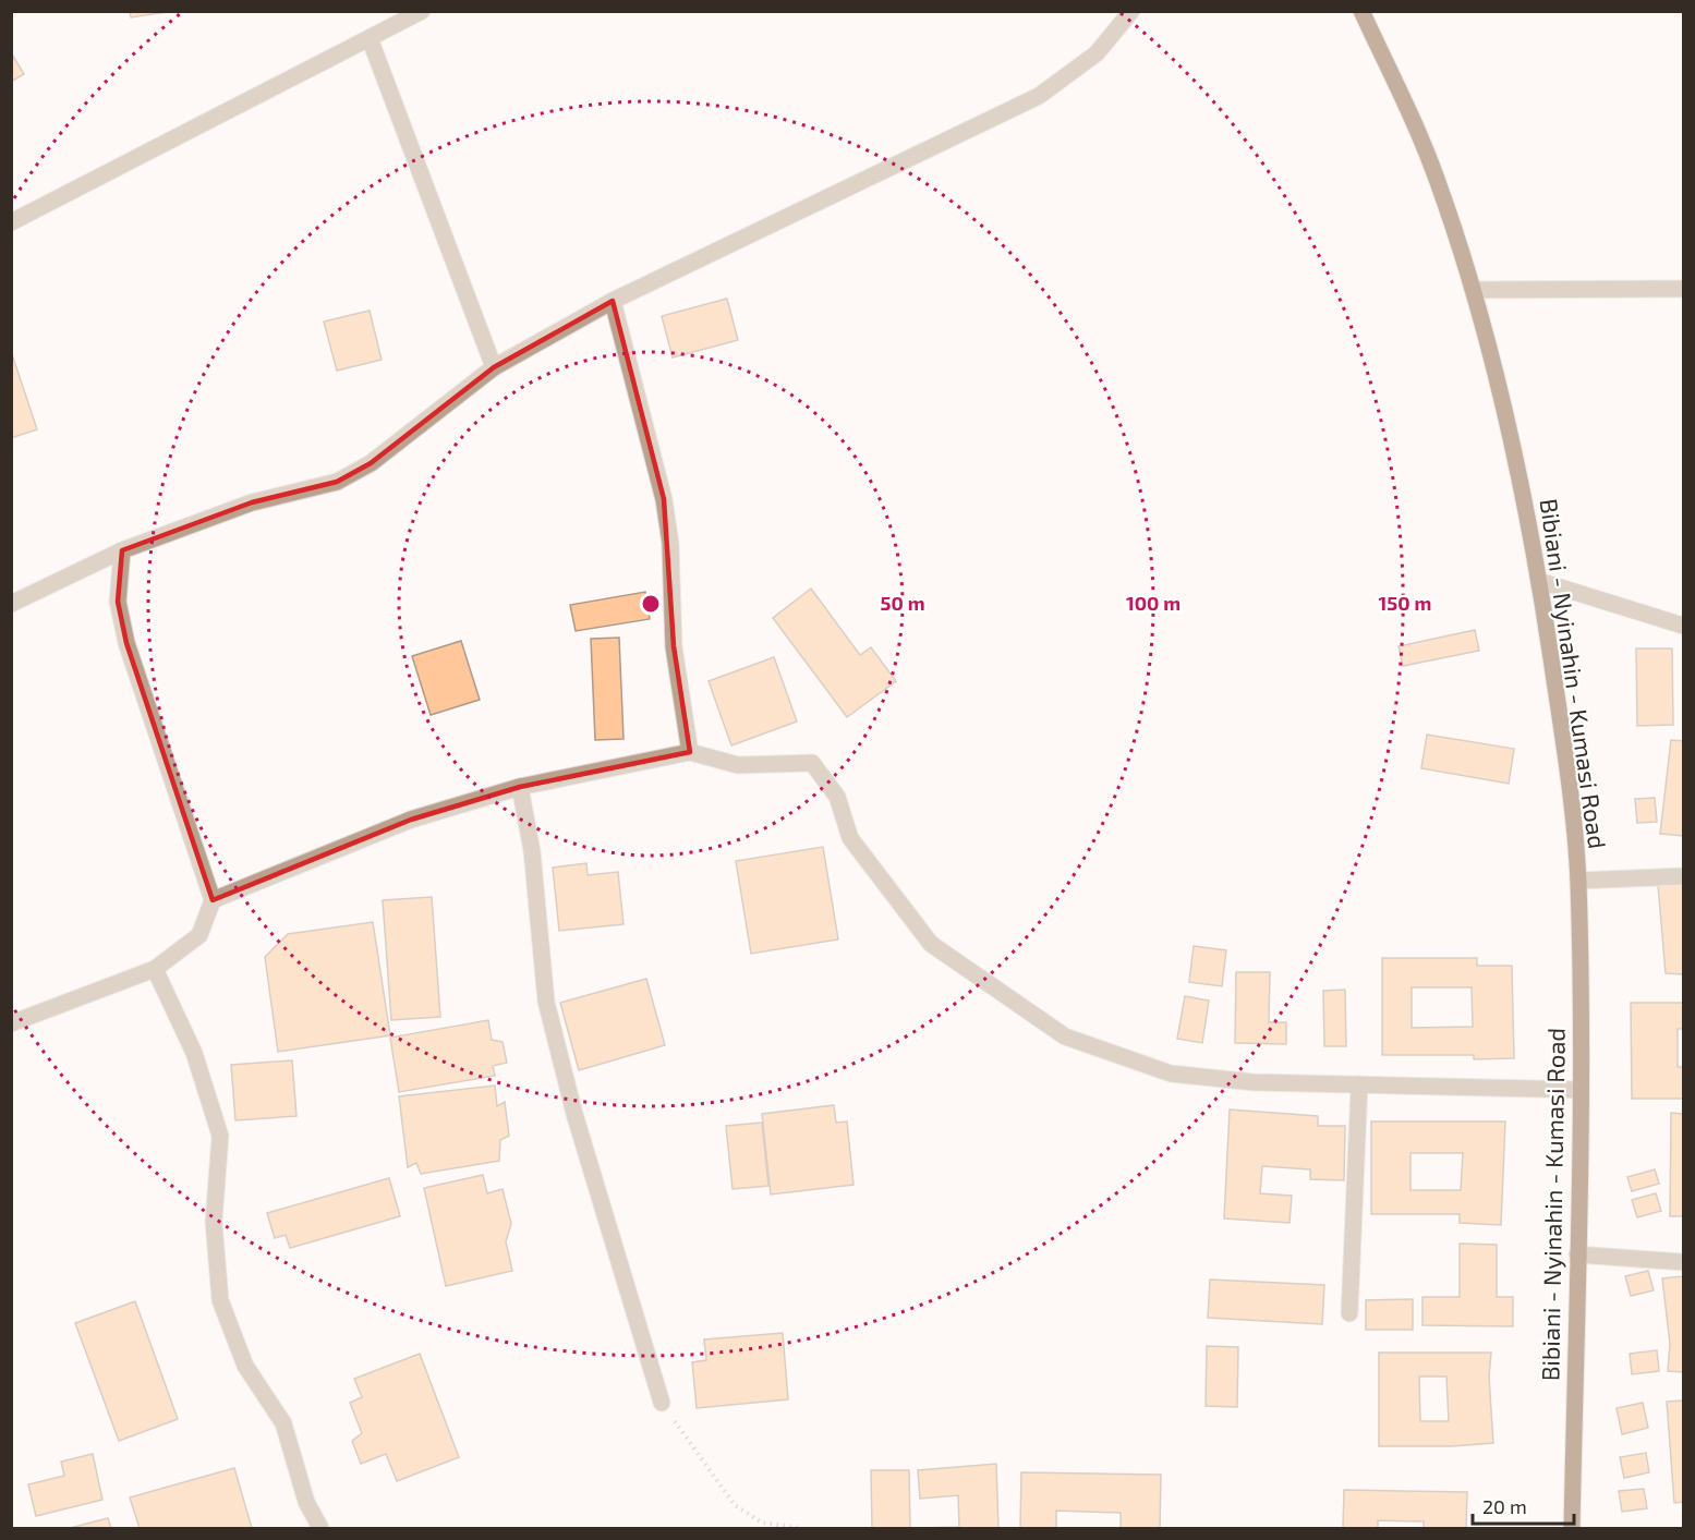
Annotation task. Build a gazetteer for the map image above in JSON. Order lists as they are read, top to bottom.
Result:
{
  "streets": {
    "main road": ["Bibiani - Nyinahin - Kumasi Road"]
  },
  "scale_bar": "20 m",
  "rings": ["50 m", "100 m", "150 m"]
}
